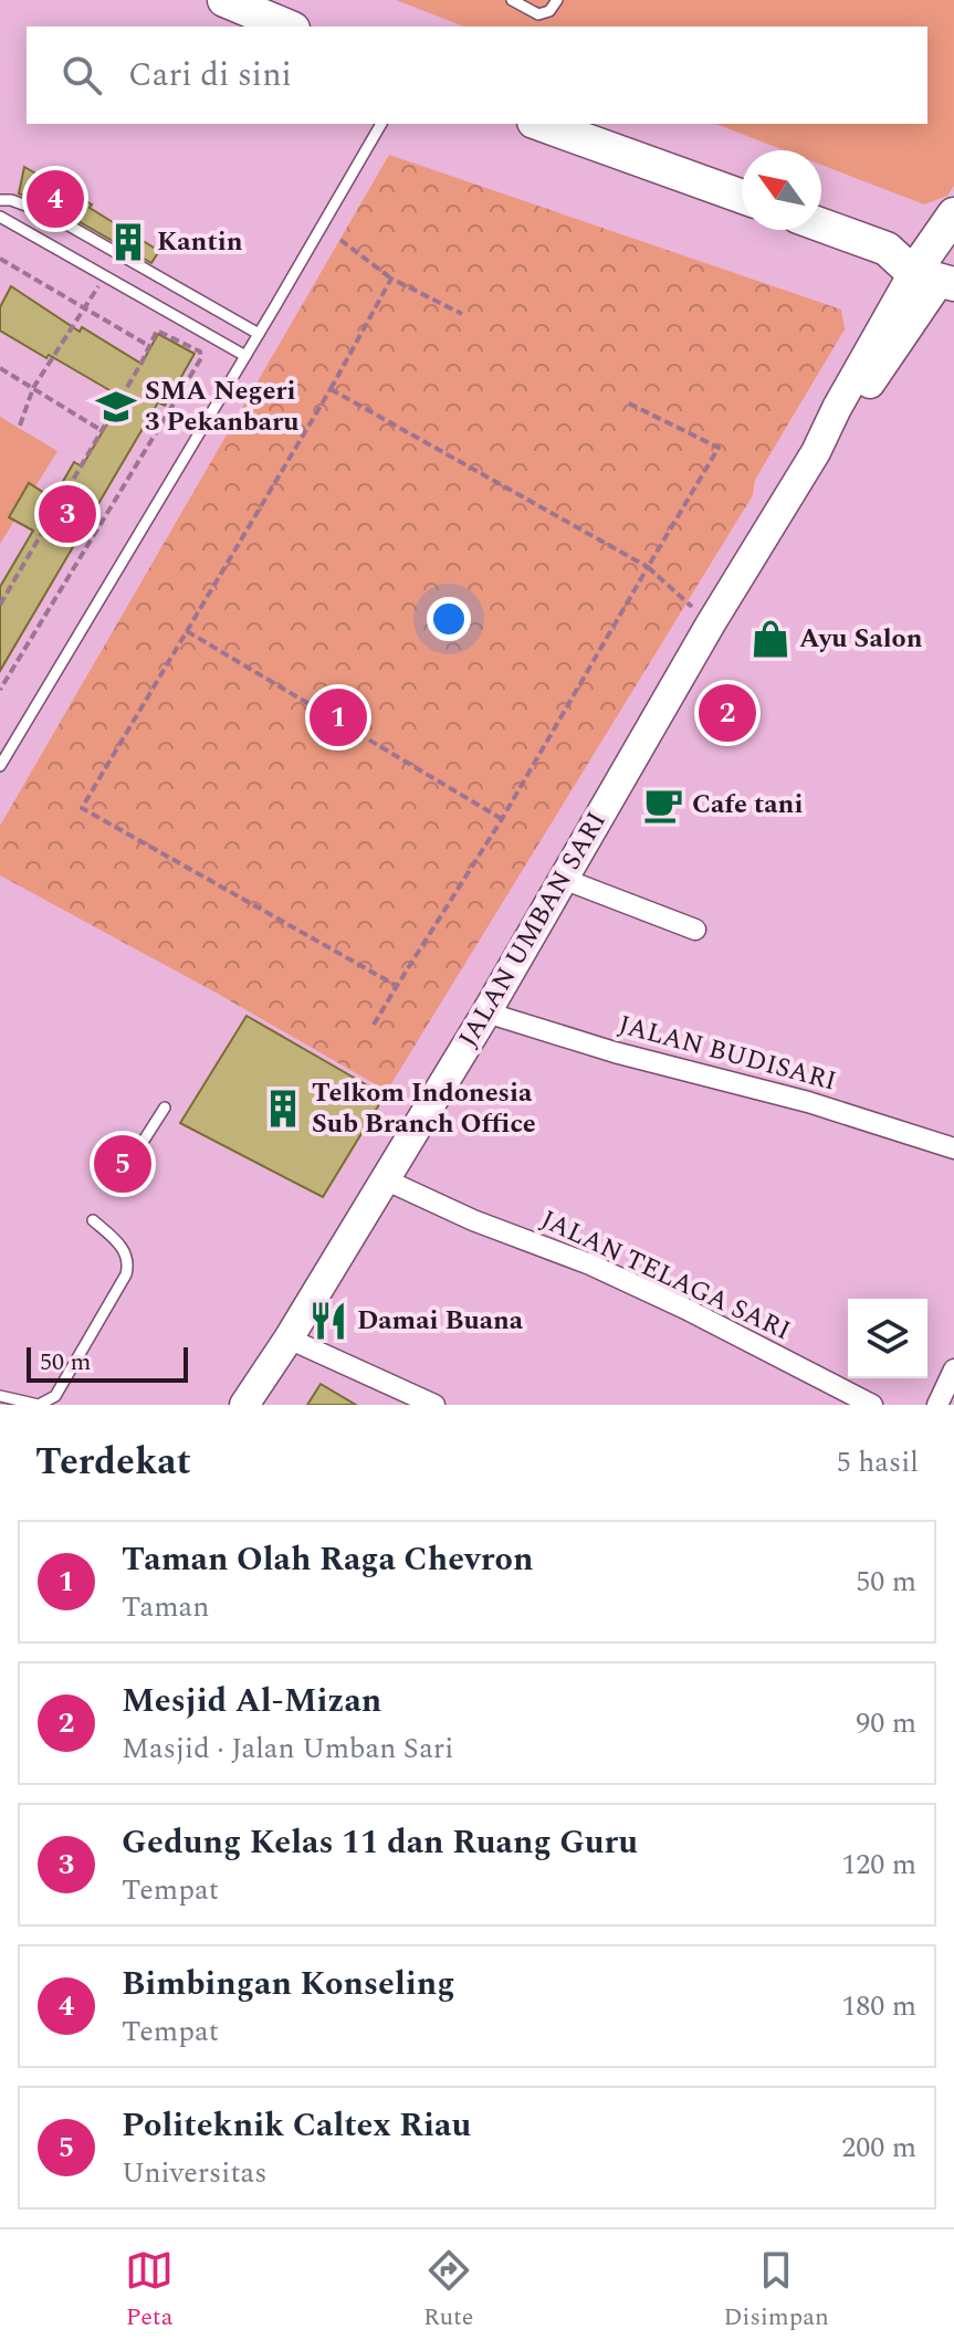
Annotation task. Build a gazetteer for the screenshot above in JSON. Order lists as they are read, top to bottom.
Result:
{
  "streets": {
    "main road": ["JALAN UMBAN SARI"],
    "street": ["JALAN BUDISARI", "JALAN TELAGA SARI"]
  },
  "crossings": [
    ["JALAN UMBAN SARI", "JALAN BUDISARI"],
    ["JALAN UMBAN SARI", "JALAN TELAGA SARI"]
  ],
  "places": {
    "building": ["Kantin", "Telkom Indonesia Sub Branch Office"],
    "school or university": ["SMA Negeri 3 Pekanbaru"],
    "shop": ["Ayu Salon"],
    "cafe": ["Cafe tani"],
    "restaurant": ["Damai Buana"]
  },
  "scale_bar": "50 m",
  "north": "top left",
  "page": {
    "search": "Cari di sini",
    "pins": [
      "4",
      "3",
      "2",
      "1",
      "5"
    ],
    "scale": "50 m",
    "heading": ["Terdekat", "5 hasil"],
    "list": [
      {
        "mark": "1",
        "name": "Taman Olah Raga Chevron",
        "note": "Taman",
        "value": "50 m"
      },
      {
        "mark": "2",
        "name": "Mesjid Al-Mizan",
        "note": "Masjid · Jalan Umban Sari",
        "value": "90 m"
      },
      {
        "mark": "3",
        "name": "Gedung Kelas 11 dan Ruang Guru",
        "note": "Tempat",
        "value": "120 m"
      },
      {
        "mark": "4",
        "name": "Bimbingan Konseling",
        "note": "Tempat",
        "value": "180 m"
      },
      {
        "mark": "5",
        "name": "Politeknik Caltex Riau",
        "note": "Universitas",
        "value": "200 m"
      }
    ],
    "nav": ["Peta", "Rute", "Disimpan"]
  }
}
